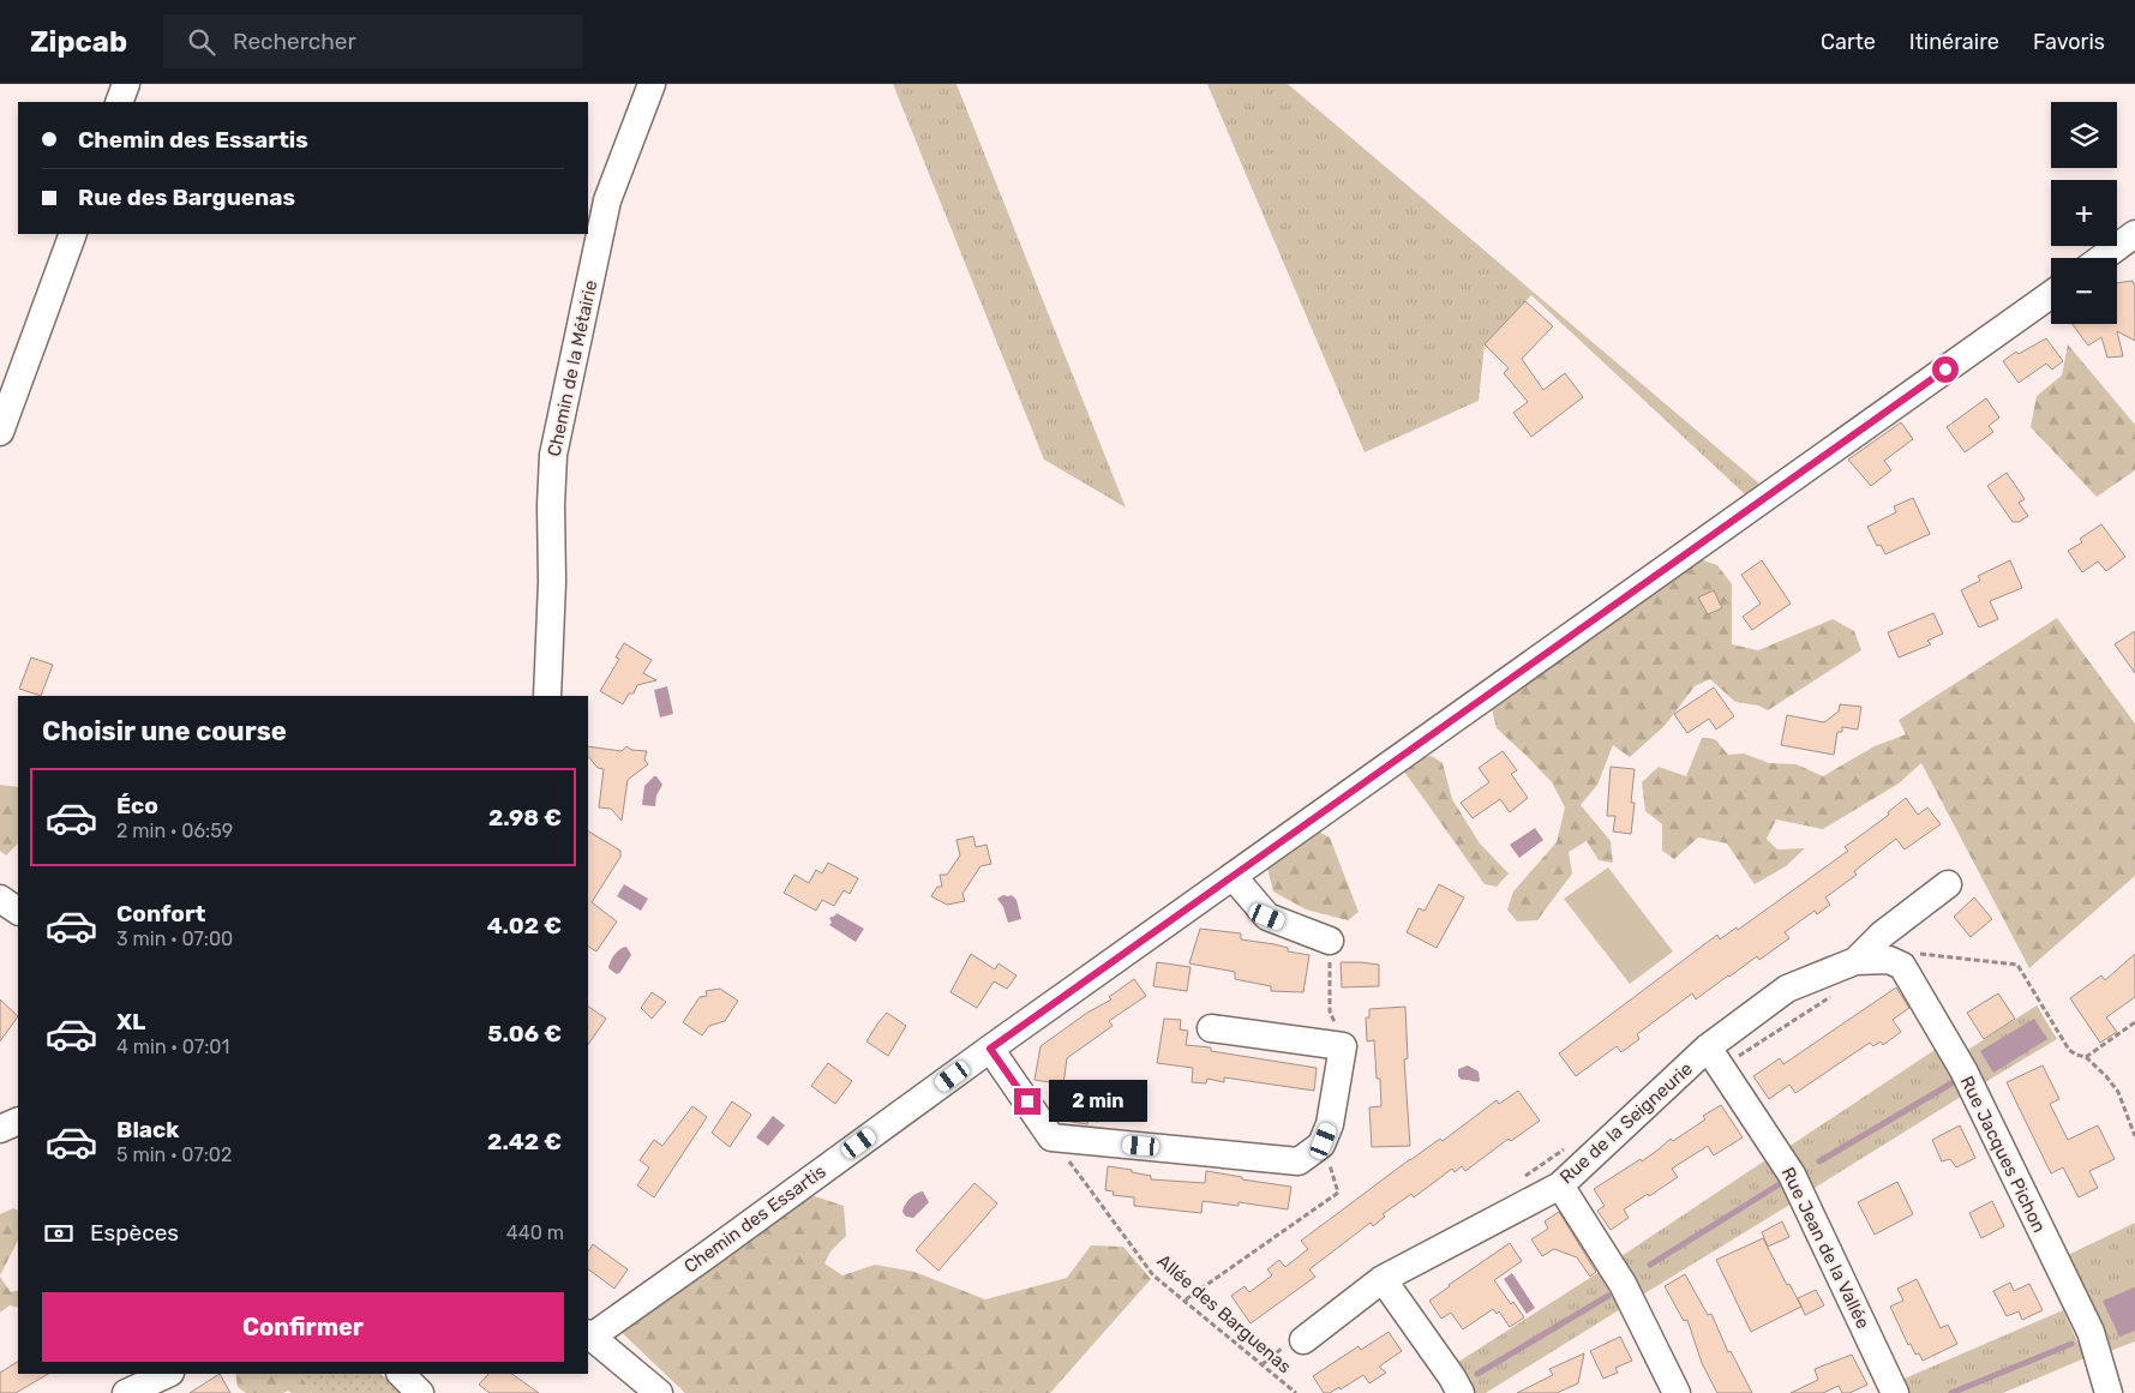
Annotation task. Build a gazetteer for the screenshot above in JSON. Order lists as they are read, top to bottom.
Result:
{
  "streets": {
    "street": [
      "Chemin de la Métairie",
      "Rue de la Seigneurie",
      "Rue Jacques Pichon",
      "Chemin des Essartis",
      "Rue Jean de la Vallée"
    ],
    "path": ["Allée des Barguenas"]
  },
  "crossings": [
    ["Rue de la Seigneurie", "Rue Jean de la Vallée"]
  ],
  "page": {
    "header": "Zipcab",
    "search": "Rechercher",
    "nav": ["Carte", "Itinéraire", "Favoris"],
    "map_buttons": ["+", "−"],
    "banner": ["Chemin des Essartis", "Rue des Barguenas"],
    "heading": "Choisir une course",
    "list": [
      {
        "name": "Éco",
        "note": "2 min · 06:59",
        "value": "2.98 €"
      },
      {
        "name": "Confort",
        "note": "3 min · 07:00",
        "value": "4.02 €"
      },
      {
        "name": "XL",
        "note": "4 min · 07:01",
        "value": "5.06 €"
      },
      {
        "name": "Black",
        "note": "5 min · 07:02",
        "value": "2.42 €"
      }
    ],
    "bubble": "2 min",
    "pay": ["Espèces", "440 m"],
    "buttons": "Confirmer"
  }
}
